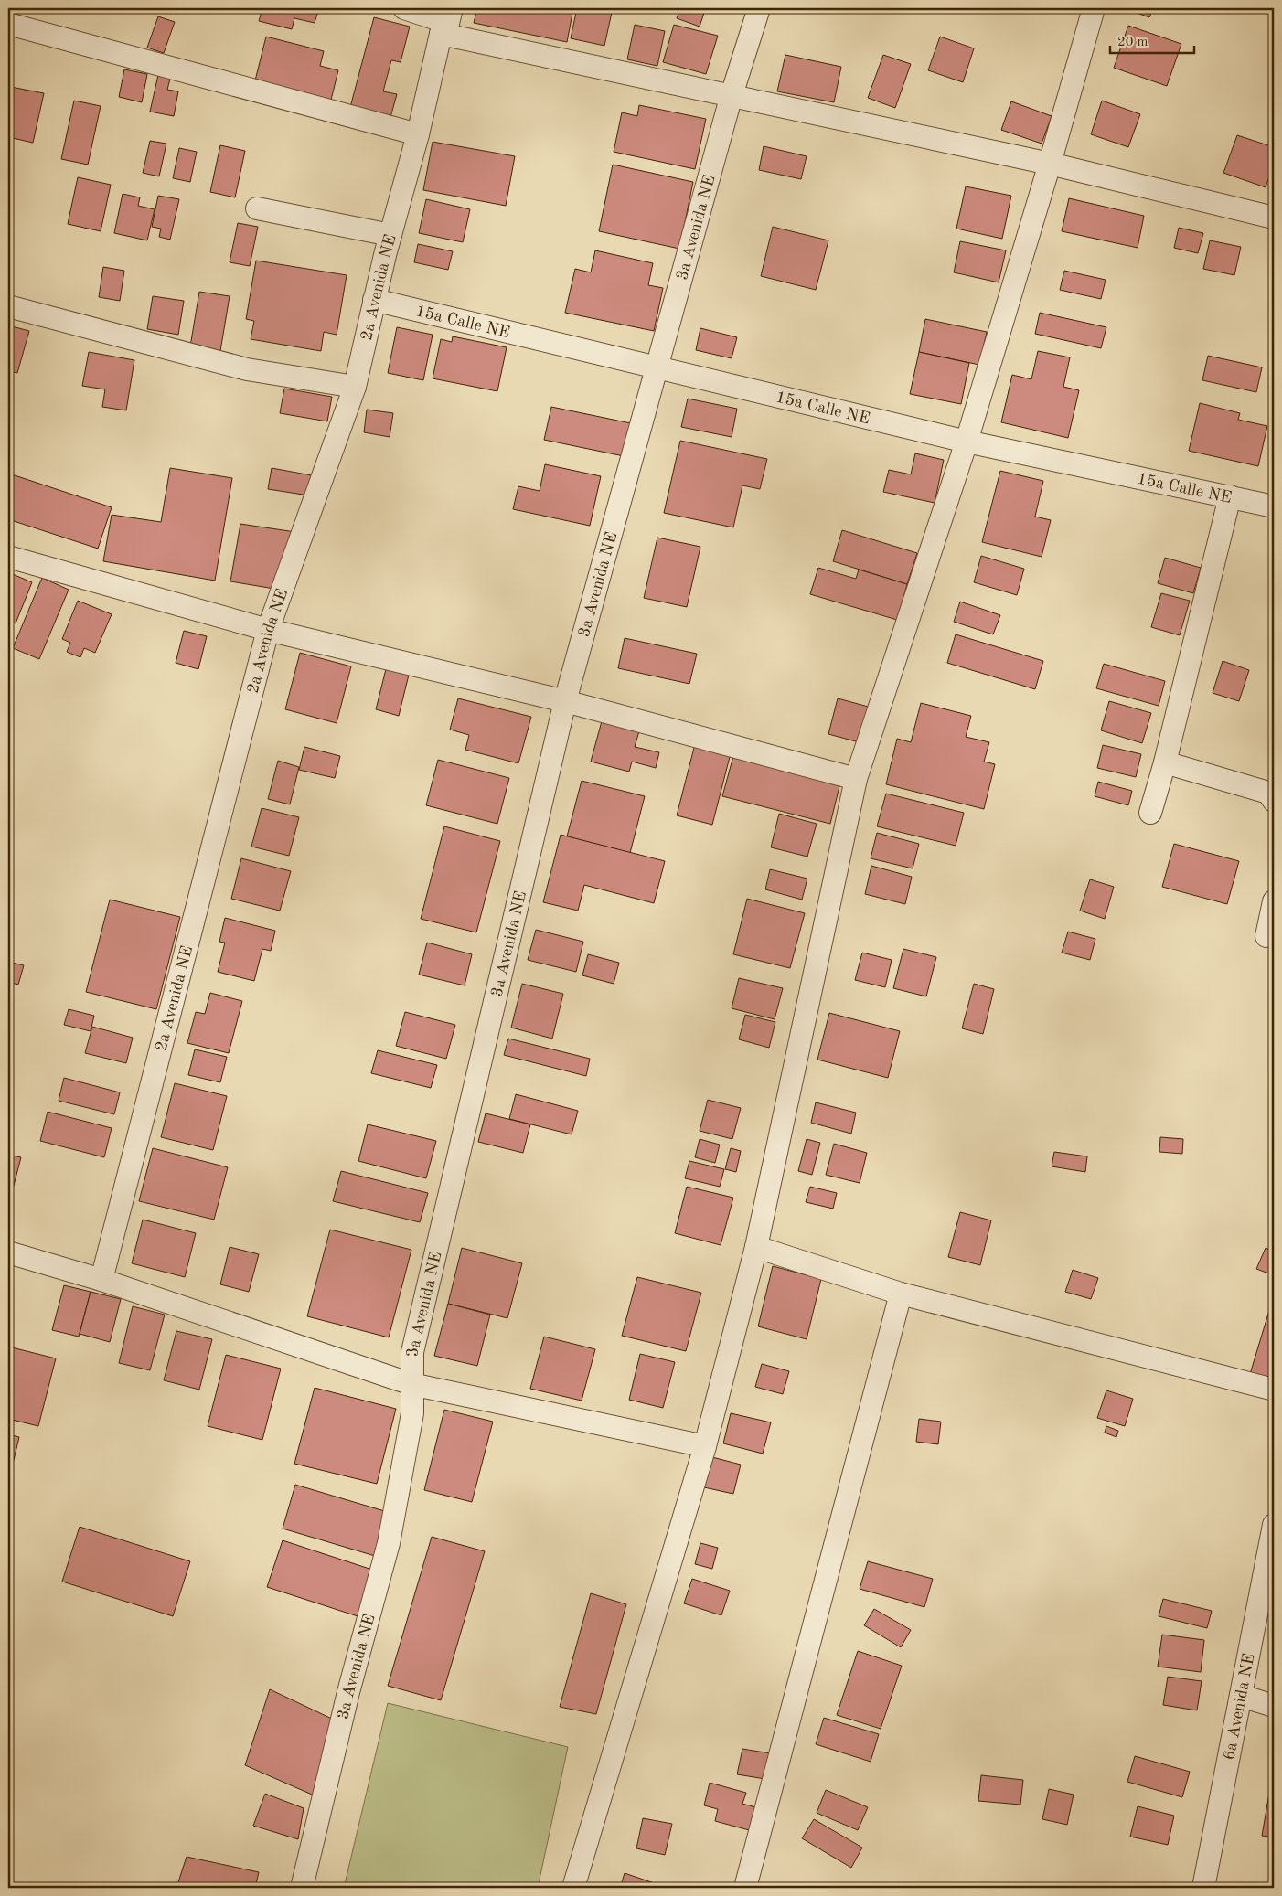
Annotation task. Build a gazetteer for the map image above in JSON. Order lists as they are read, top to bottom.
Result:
{
  "streets": {
    "street": [
      "3a Avenida NE",
      "2a Avenida NE",
      "15a Calle NE",
      "6a Avenida NE"
    ]
  },
  "crossings": [
    ["3a Avenida NE", "15a Calle NE"],
    ["2a Avenida NE", "15a Calle NE"]
  ],
  "scale_bar": "20 m"
}
